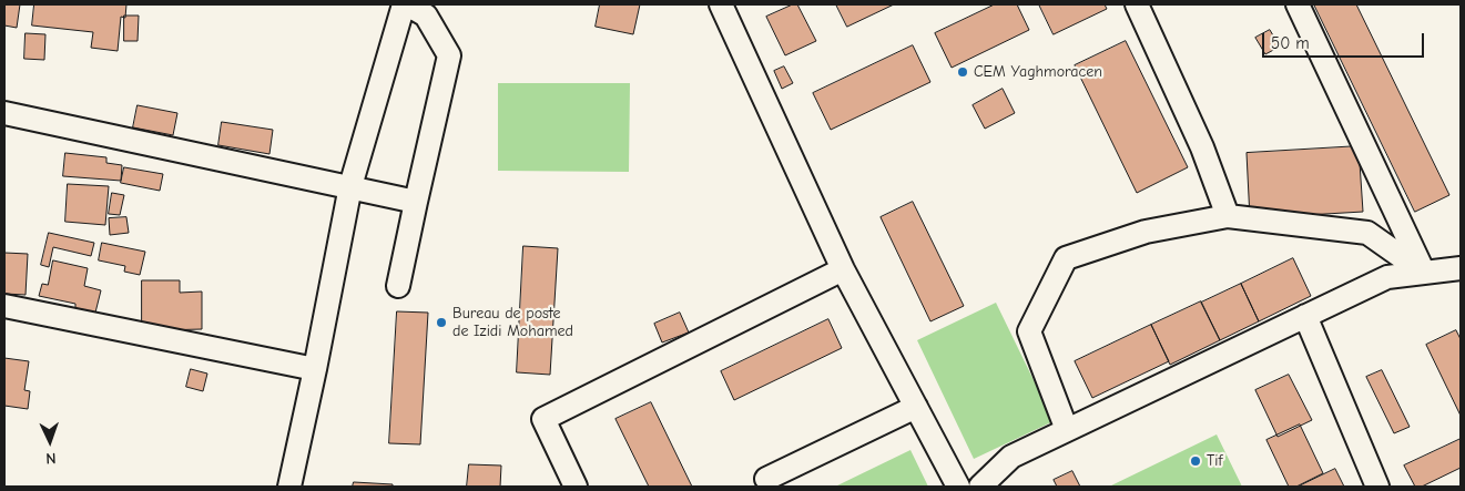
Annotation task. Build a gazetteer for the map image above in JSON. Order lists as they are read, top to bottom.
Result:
{
  "places": ["CEM Yaghmoracen", "Bureau de poste de Izidi Mohamed", "Tif"],
  "scale_bar": "50 m",
  "north": "bottom"
}
